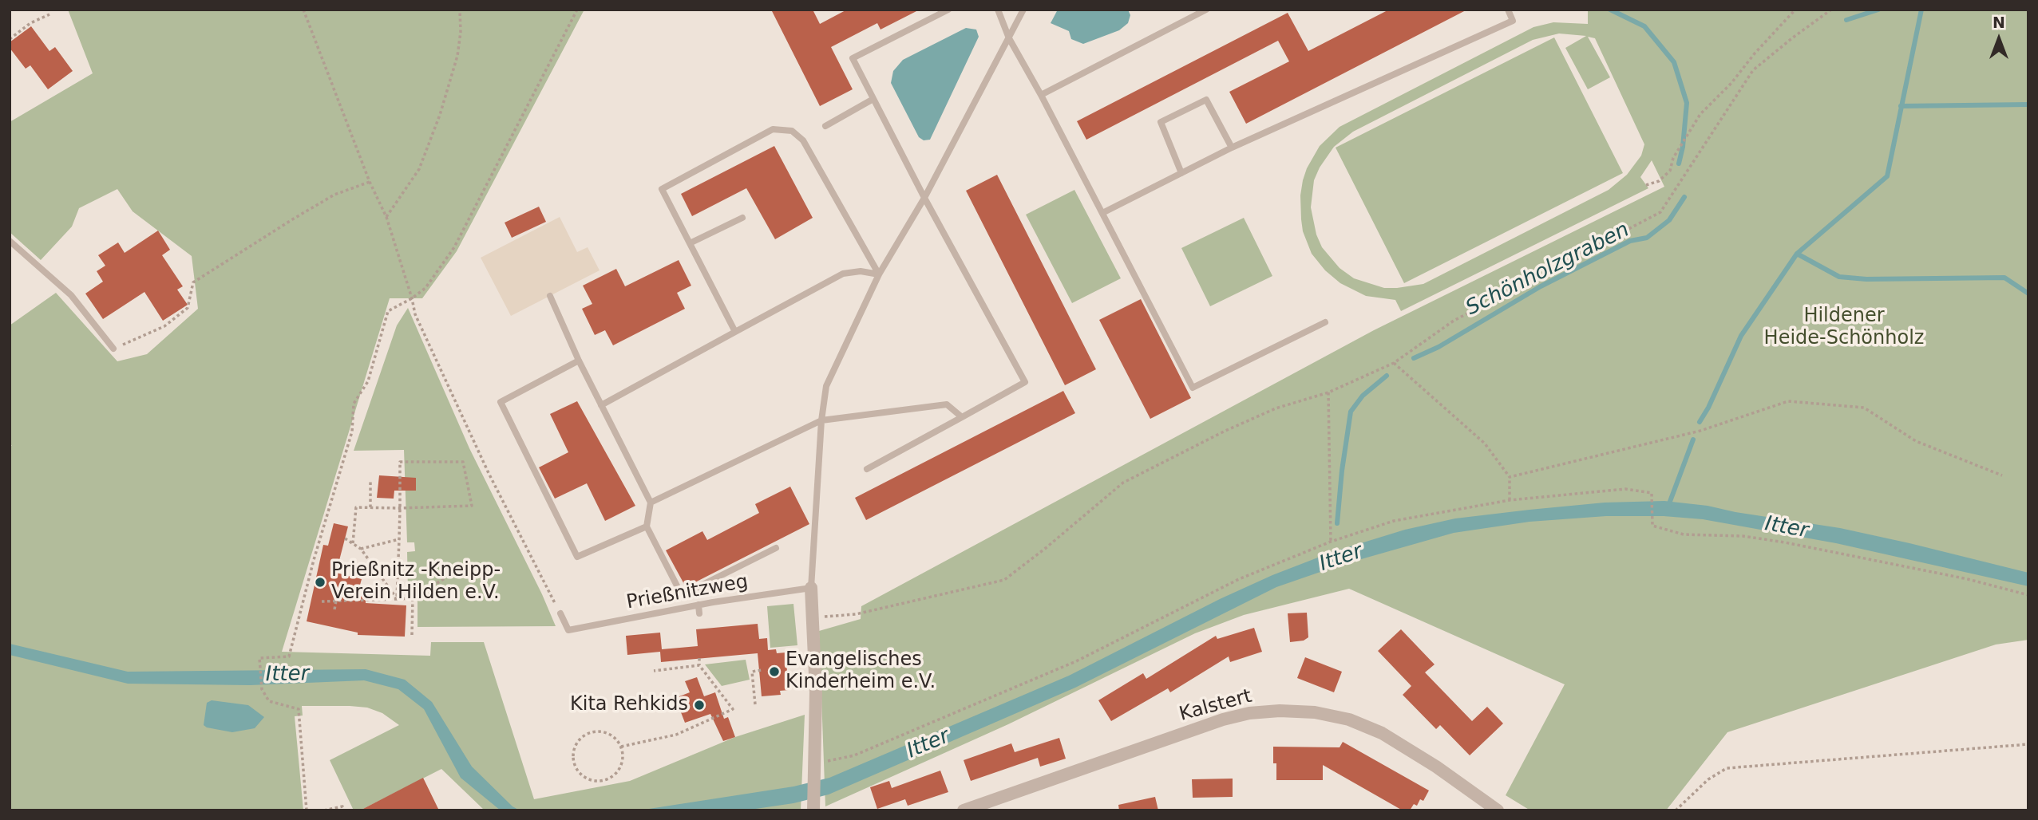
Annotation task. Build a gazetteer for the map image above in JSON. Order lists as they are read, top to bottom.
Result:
{
  "streets": {
    "street": ["Kalstert"],
    "lane": ["Prießnitzweg"]
  },
  "water": ["Schönholzgraben", "Itter"],
  "parks": ["Hildener Heide-Schönholz"],
  "places": ["Prießnitz -Kneipp- Verein Hilden e.V.", "Evangelisches Kinderheim e.V.", "Kita Rehkids"],
  "north": "top"
}
